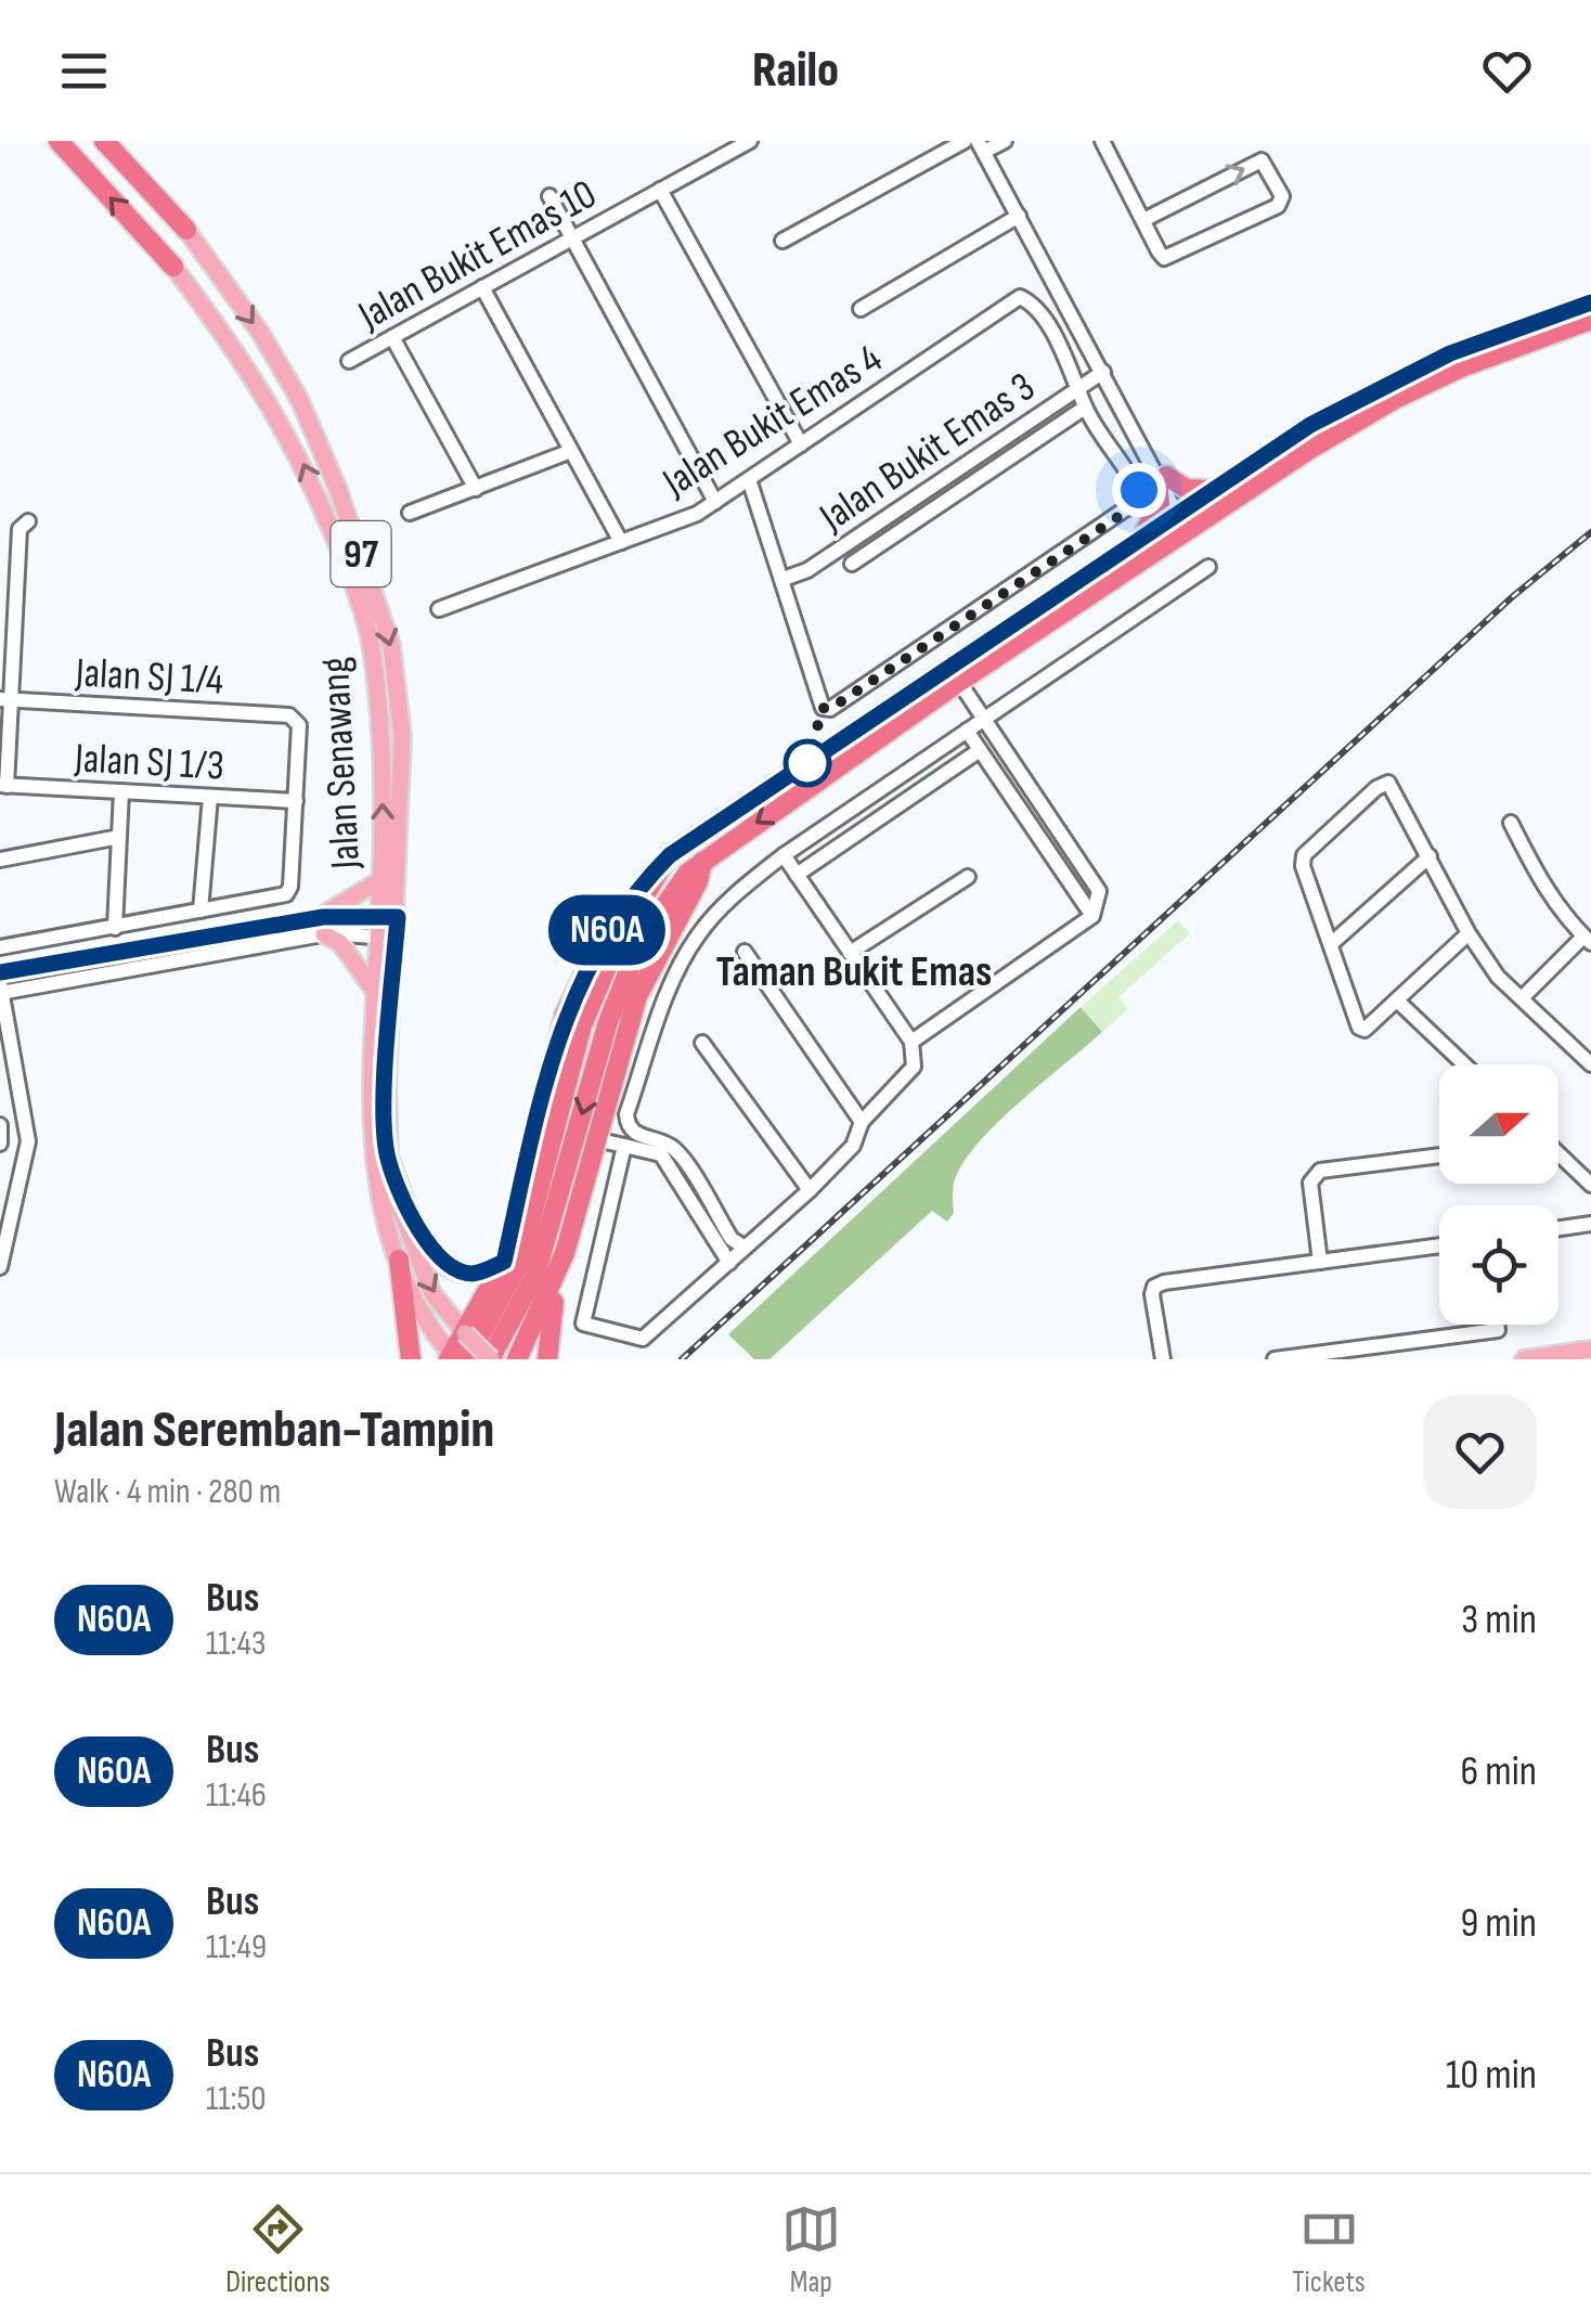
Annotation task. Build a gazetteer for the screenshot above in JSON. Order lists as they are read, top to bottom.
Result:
{
  "streets": {
    "main road": ["97", "Jalan Senawang"],
    "street": [
      "Jalan Bukit Emas 10",
      "Jalan Bukit Emas 4",
      "Jalan Bukit Emas 3",
      "Jalan SJ 1/4",
      "Jalan SJ 1/3"
    ]
  },
  "crossings": [
    ["Jalan Bukit Emas 4", "Jalan Bukit Emas 3"],
    ["97", "Jalan Senawang"],
    ["Jalan SJ 1/4", "Jalan SJ 1/3"]
  ],
  "districts": ["Taman Bukit Emas"],
  "lines": ["bus line N60A"],
  "north": "right",
  "page": {
    "header": "Railo",
    "on_map": "N60A",
    "heading": ["Jalan Seremban-Tampin", "Walk · 4 min · 280 m"],
    "list": [
      {
        "mark": "N60A",
        "name": "Bus",
        "note": "11:43",
        "value": "3 min"
      },
      {
        "mark": "N60A",
        "name": "Bus",
        "note": "11:46",
        "value": "6 min"
      },
      {
        "mark": "N60A",
        "name": "Bus",
        "note": "11:49",
        "value": "9 min"
      },
      {
        "mark": "N60A",
        "name": "Bus",
        "note": "11:50",
        "value": "10 min"
      }
    ],
    "tabs": ["Directions", "Map", "Tickets"]
  }
}
